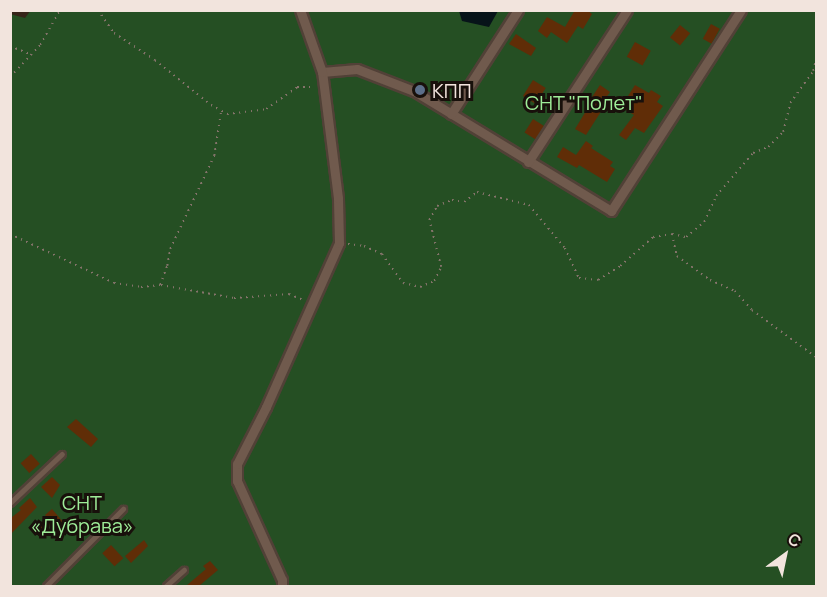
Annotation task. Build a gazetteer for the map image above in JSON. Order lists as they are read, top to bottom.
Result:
{
  "parks": ["СНТ \"Полет\"", "СНТ «Дубрава»"],
  "places": ["КПП"],
  "north": "top right"
}
